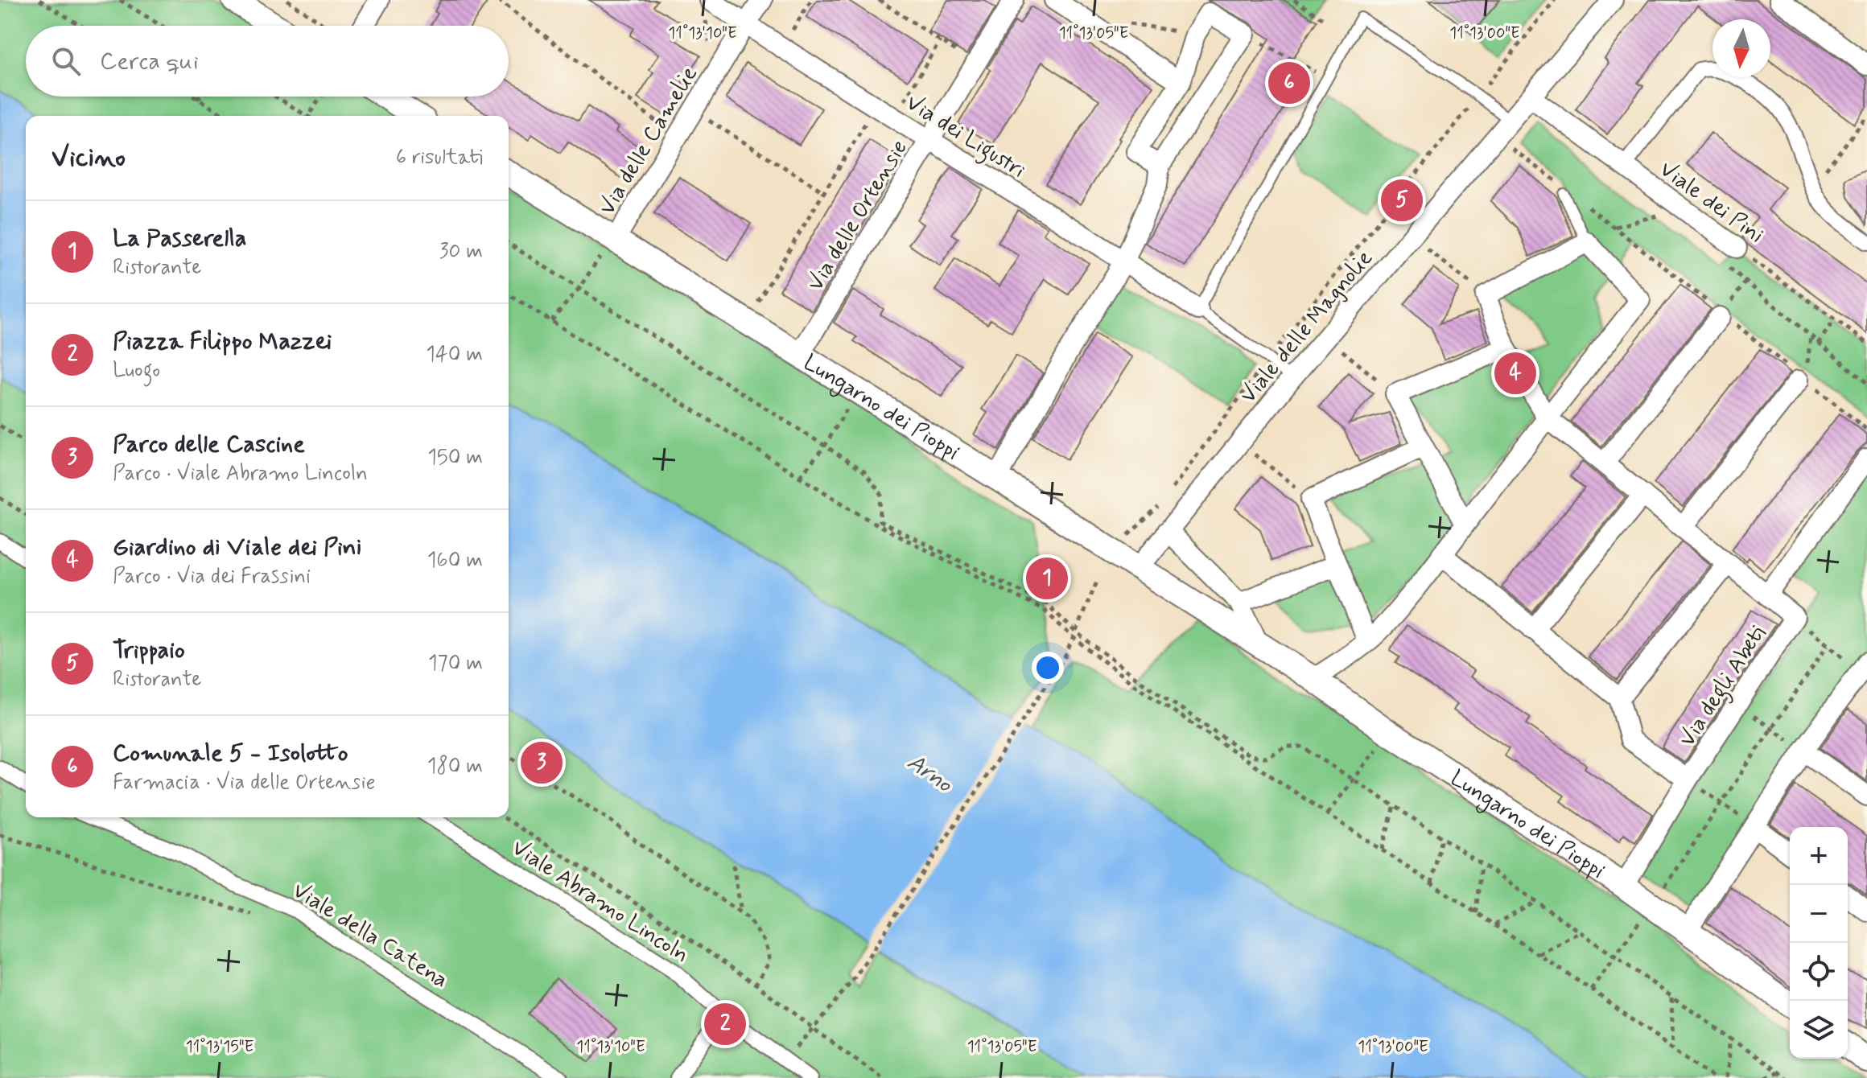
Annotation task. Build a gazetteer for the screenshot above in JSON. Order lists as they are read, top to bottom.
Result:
{
  "streets": {
    "street": [
      "Via dei Ligustri",
      "Via delle Camelie",
      "Viale dei Pini",
      "Via delle Ortensie",
      "Viale delle Magnolie",
      "Lungarno dei Pioppi",
      "Via degli Abeti",
      "Viale Abramo Lincoln",
      "Viale della Catena"
    ]
  },
  "crossings": [
    ["Via dei Ligustri", "Via delle Camelie"],
    ["Via dei Ligustri", "Via delle Ortensie"],
    ["Via delle Camelie", "Lungarno dei Pioppi"],
    ["Viale dei Pini", "Viale delle Magnolie"],
    ["Via delle Ortensie", "Lungarno dei Pioppi"],
    ["Viale delle Magnolie", "Lungarno dei Pioppi"],
    ["Lungarno dei Pioppi", "Via degli Abeti"]
  ],
  "water": ["Arno"],
  "north": "bottom",
  "page": {
    "search": "Cerca qui",
    "pins": [
      "6",
      "5",
      "4",
      "1",
      "3",
      "2"
    ],
    "heading": ["Vicino", "6 risultati"],
    "list": [
      {
        "mark": "1",
        "name": "La Passerella",
        "note": "Ristorante",
        "value": "30 m"
      },
      {
        "mark": "2",
        "name": "Piazza Filippo Mazzei",
        "note": "Luogo",
        "value": "140 m"
      },
      {
        "mark": "3",
        "name": "Parco delle Cascine",
        "note": "Parco · Viale Abramo Lincoln",
        "value": "150 m"
      },
      {
        "mark": "4",
        "name": "Giardino di Viale dei Pini",
        "note": "Parco · Via dei Frassini",
        "value": "160 m"
      },
      {
        "mark": "5",
        "name": "Trippaio",
        "note": "Ristorante",
        "value": "170 m"
      },
      {
        "mark": "6",
        "name": "Comunale 5 - Isolotto",
        "note": "Farmacia · Via delle Ortensie",
        "value": "180 m"
      }
    ],
    "map_buttons": ["+", "−"]
  },
  "coordinates": [
    "11°13'10\"E",
    "11°13'05\"E",
    "11°13'00\"E",
    "11°13'15\"E"
  ]
}
